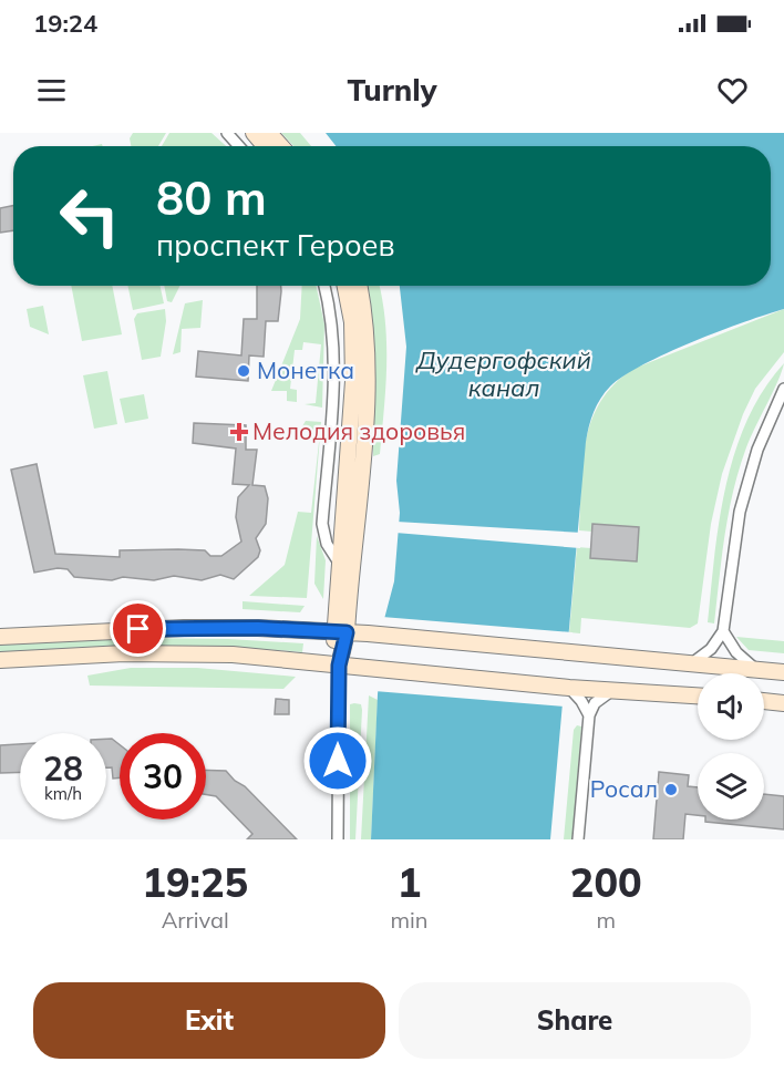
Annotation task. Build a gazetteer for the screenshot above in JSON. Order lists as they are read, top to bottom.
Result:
{
  "water": ["Дудергофский канал"],
  "places": {
    "other": ["Монетка", "Росал"],
    "health": ["Мелодия здоровья"]
  },
  "page": {
    "status": "19:24",
    "header": "Turnly",
    "turn": ["80 m", "проспект Героев"],
    "speed": "28 km/h",
    "limit": "30",
    "eta": [
      "19:25",
      "Arrival",
      "1",
      "min",
      "200",
      "m"
    ],
    "buttons": ["Exit", "Share"]
  }
}
